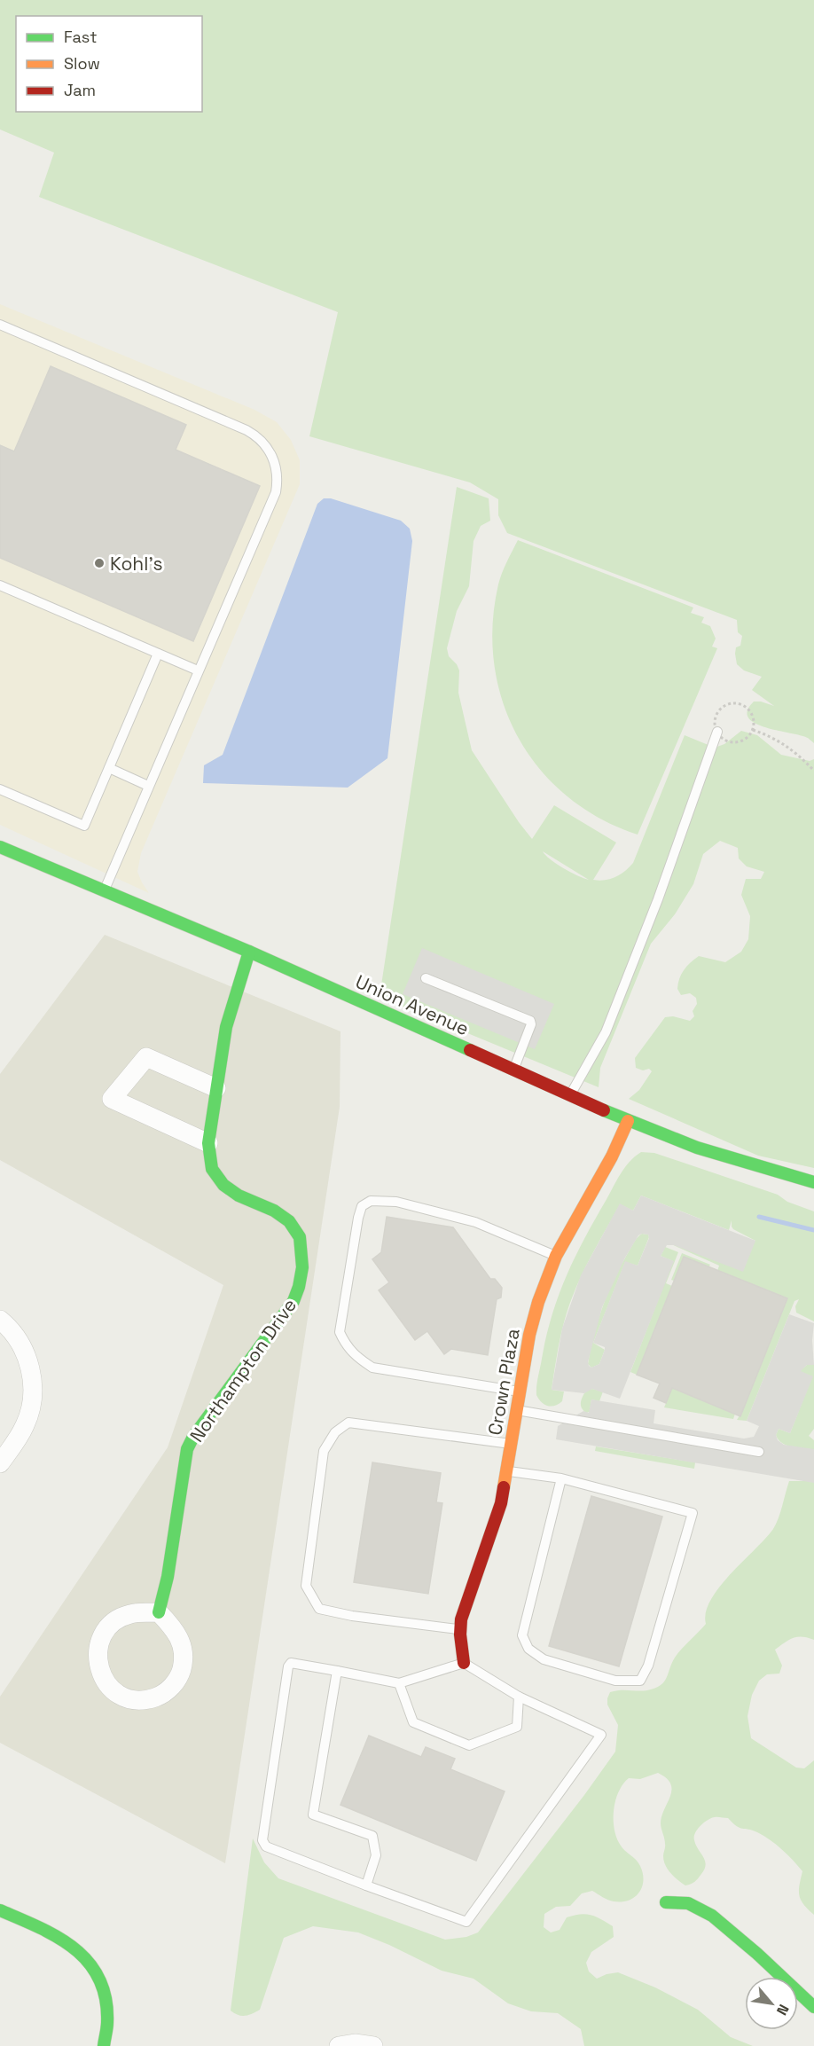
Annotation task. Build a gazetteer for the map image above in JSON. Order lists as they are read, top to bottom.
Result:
{
  "streets": {
    "street": ["Union Avenue", "Northampton Drive", "Crown Plaza"]
  },
  "crossings": [
    ["Union Avenue", "Northampton Drive"],
    ["Union Avenue", "Crown Plaza"]
  ],
  "places": ["Kohl's"],
  "legend": ["Fast", "Slow", "Jam"],
  "north": "bottom right"
}
